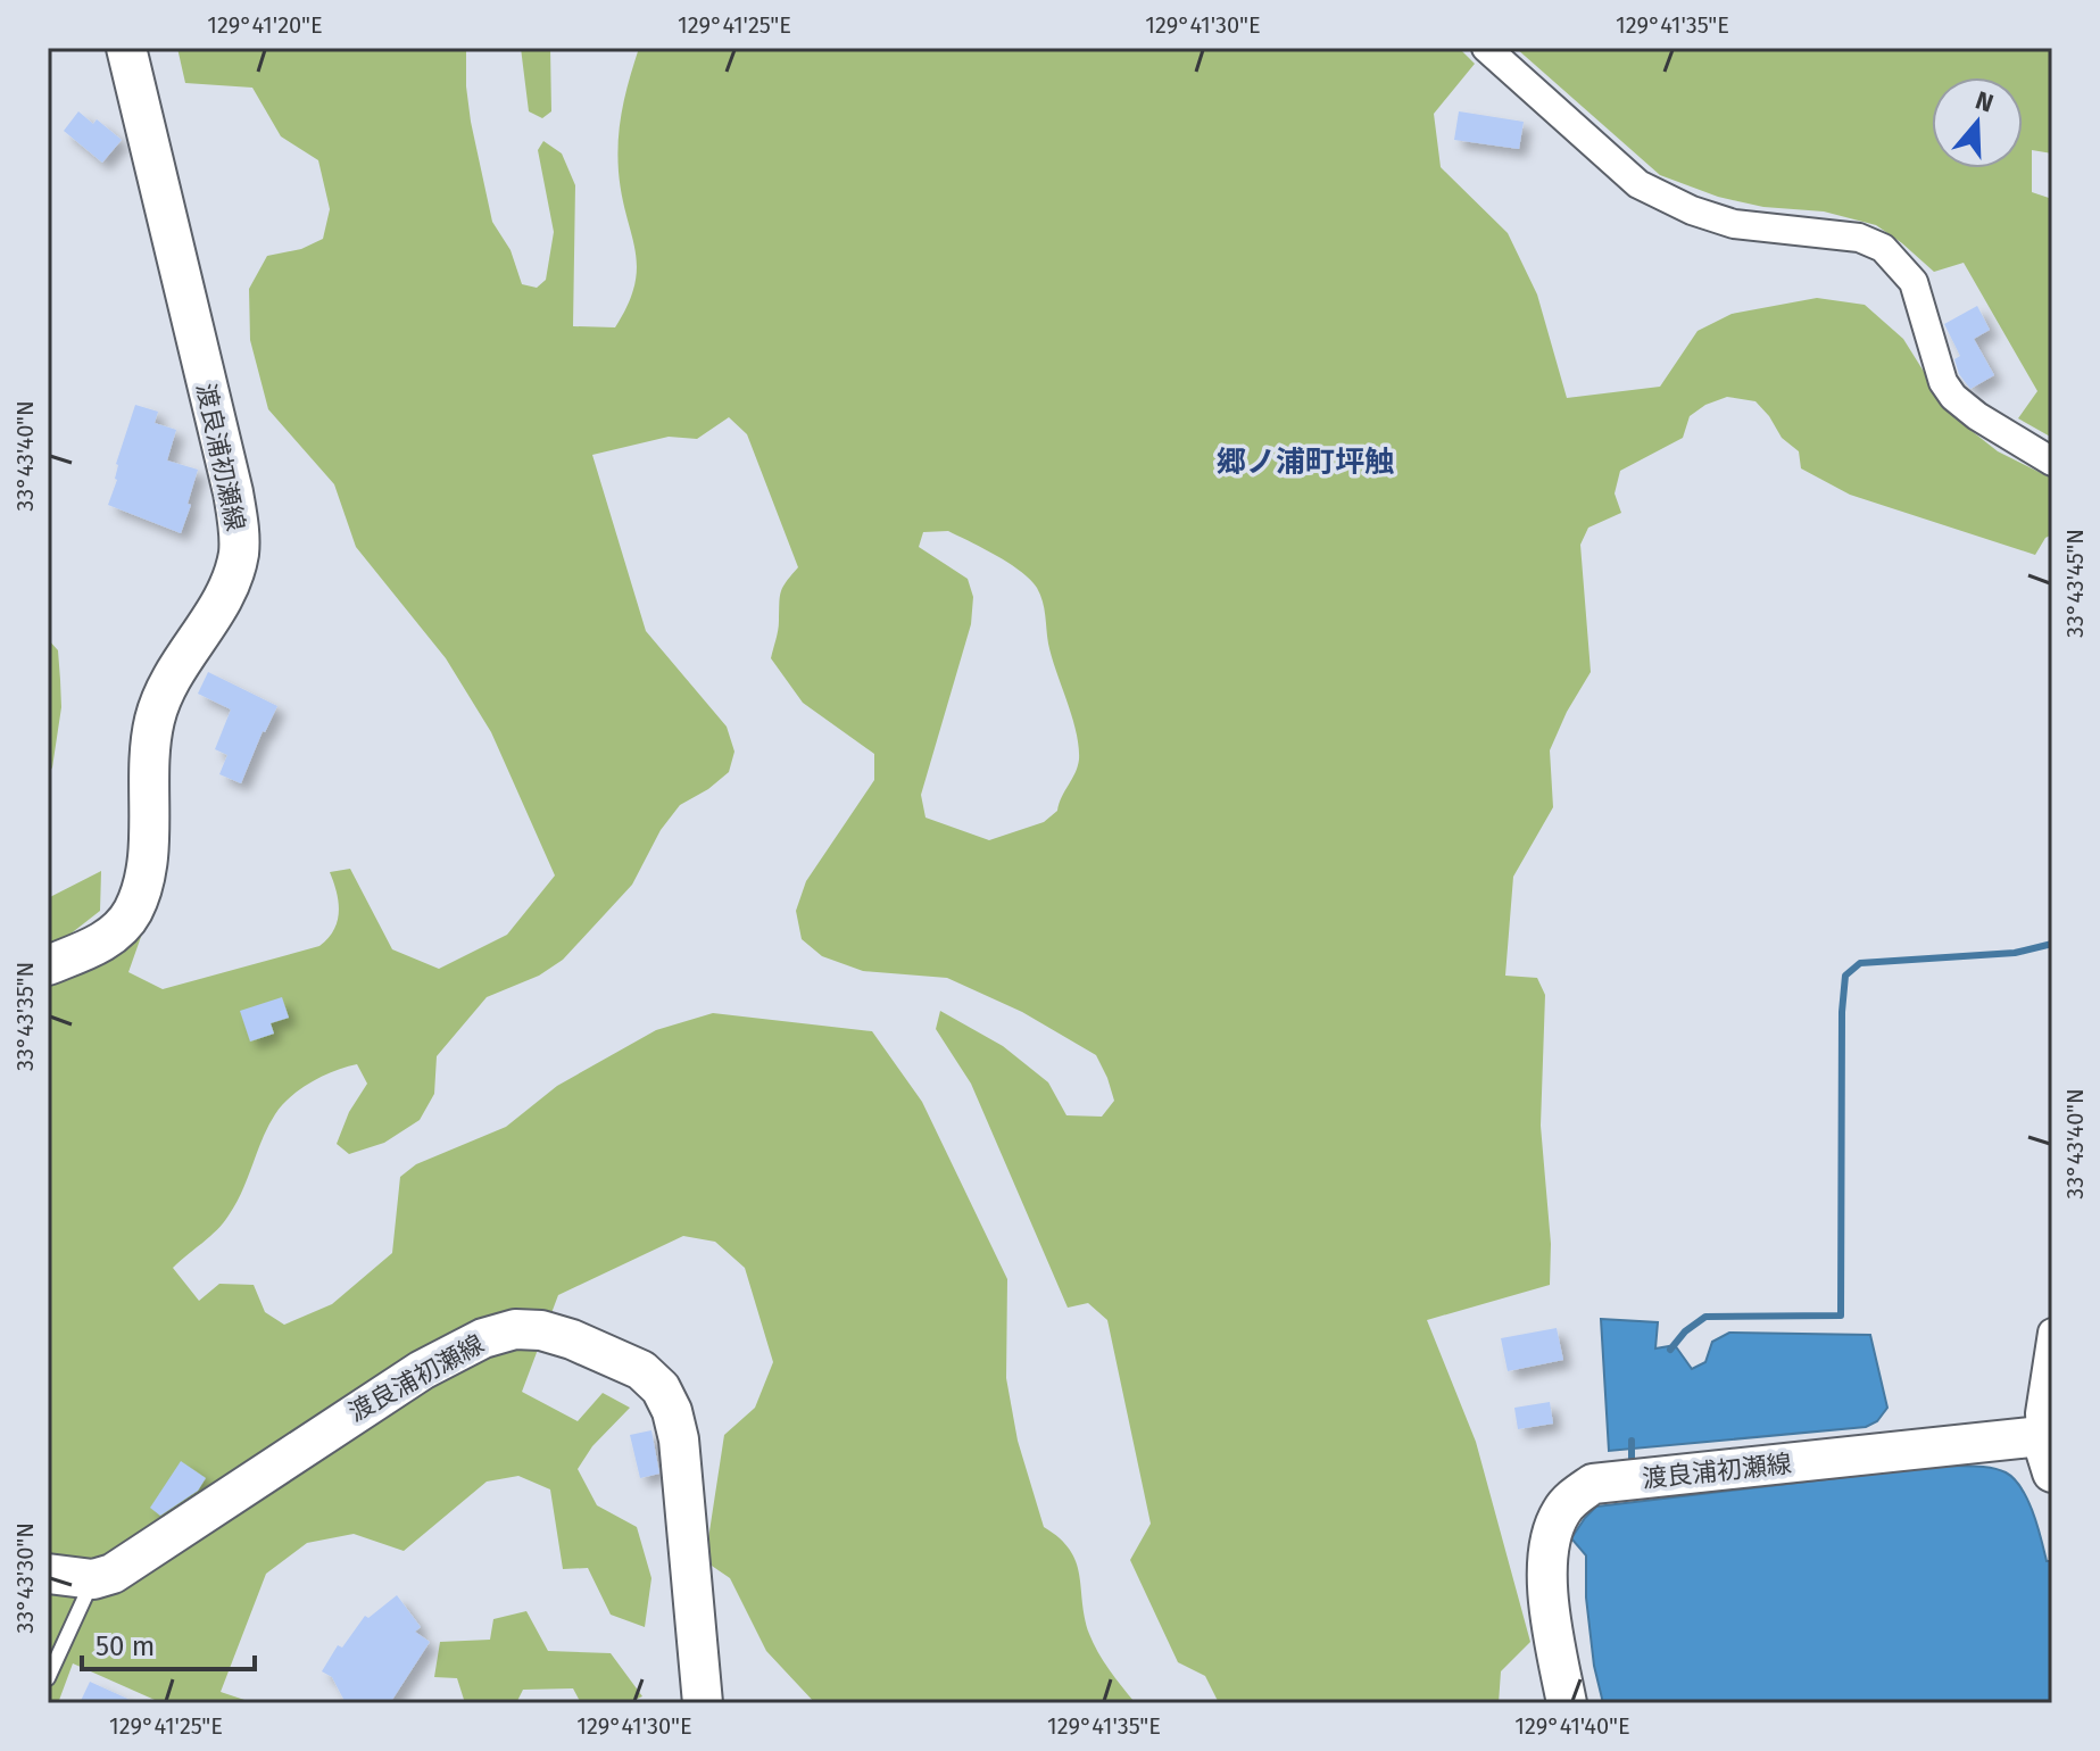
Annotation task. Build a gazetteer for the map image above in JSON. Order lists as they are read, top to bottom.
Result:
{
  "streets": {
    "main road": ["渡良浦初瀬線"]
  },
  "districts": ["郷ノ浦町坪触"],
  "scale_bar": "50 m",
  "north": "top",
  "coordinates": [
    "129°41'20\"E",
    "129°41'25\"E",
    "129°41'30\"E",
    "129°41'35\"E",
    "33°43'40\"N",
    "33°43'45\"N",
    "33°43'35\"N",
    "33°43'30\"N",
    "129°41'40\"E"
  ]
}
